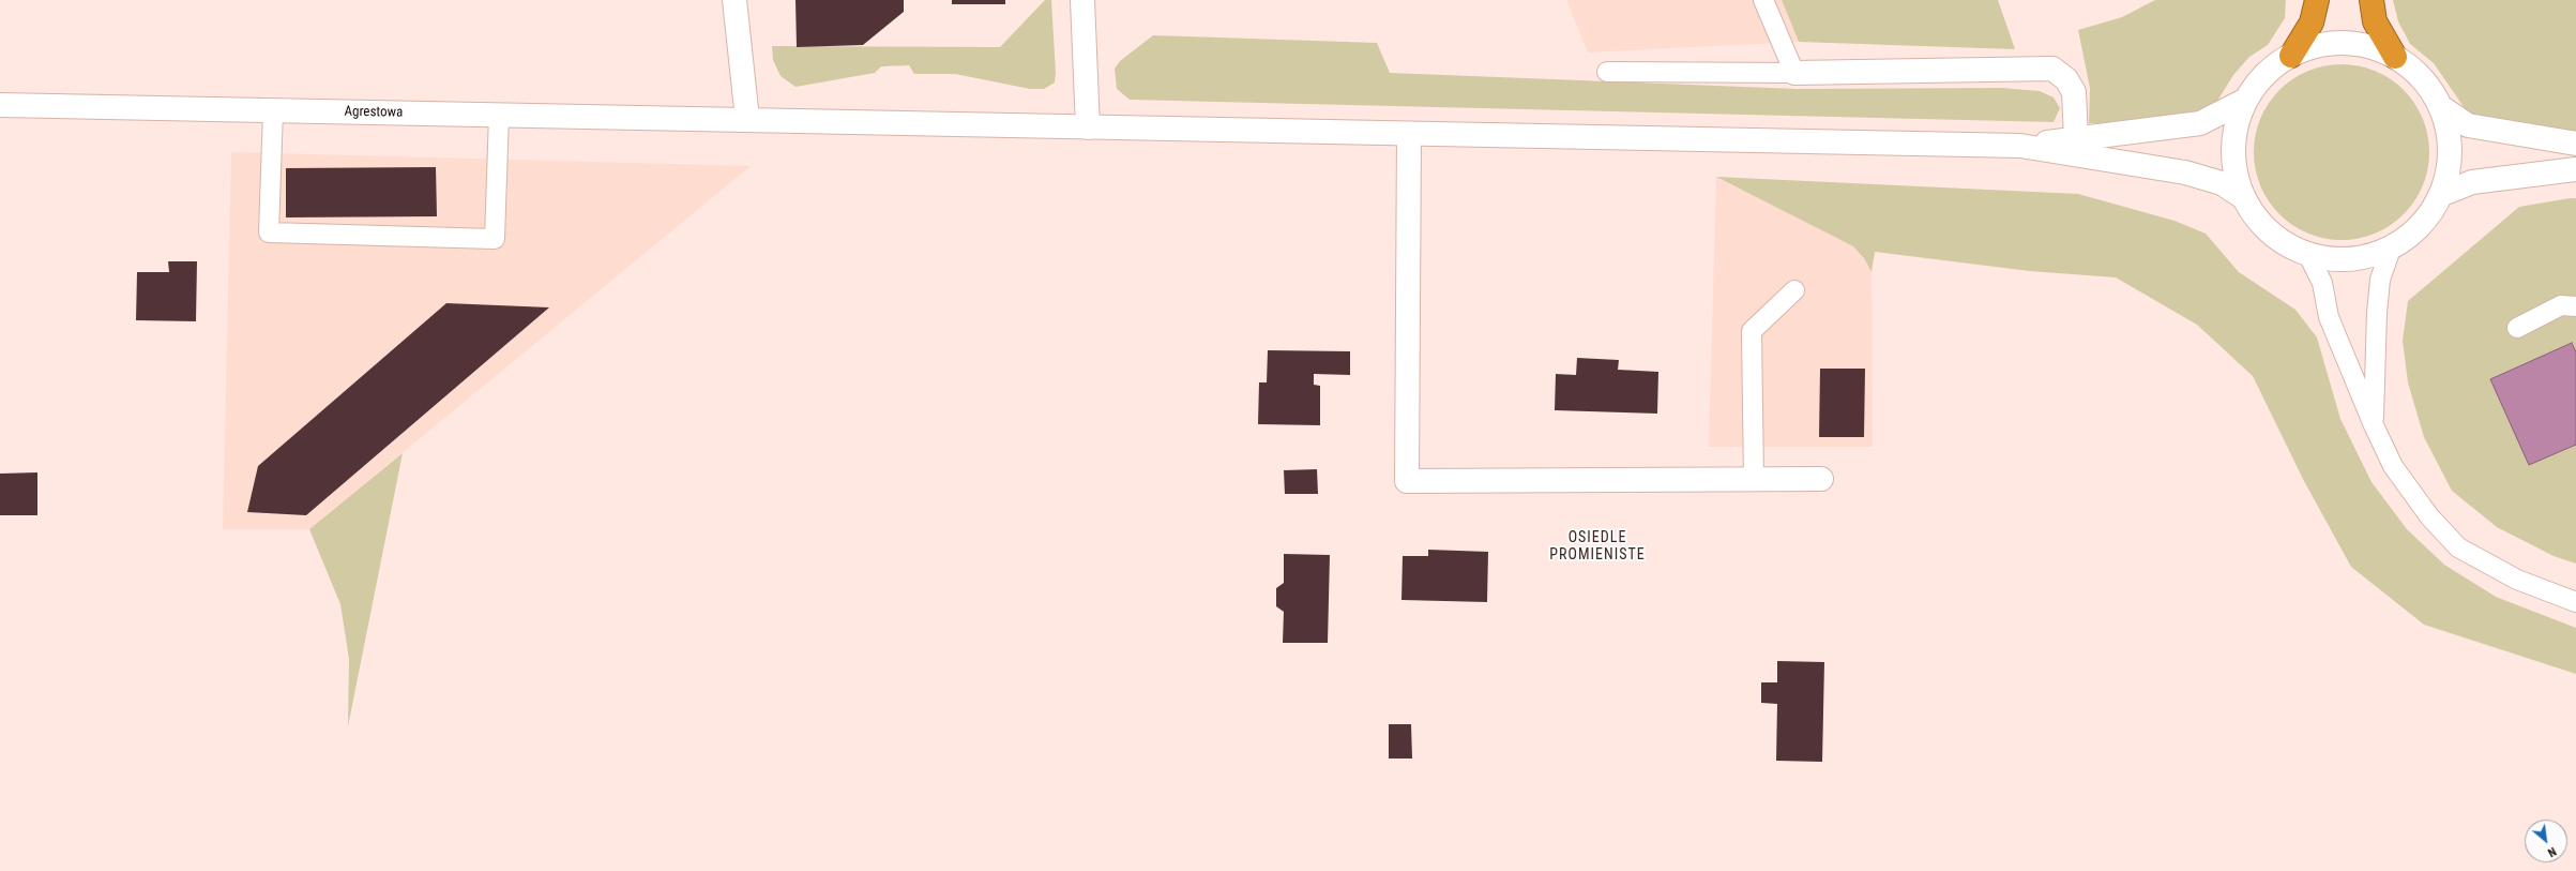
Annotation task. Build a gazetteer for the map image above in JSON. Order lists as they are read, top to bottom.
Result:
{
  "streets": {
    "main road": ["Agrestowa"]
  },
  "districts": ["OSIEDLE PROMIENISTE"],
  "north": "bottom right"
}
